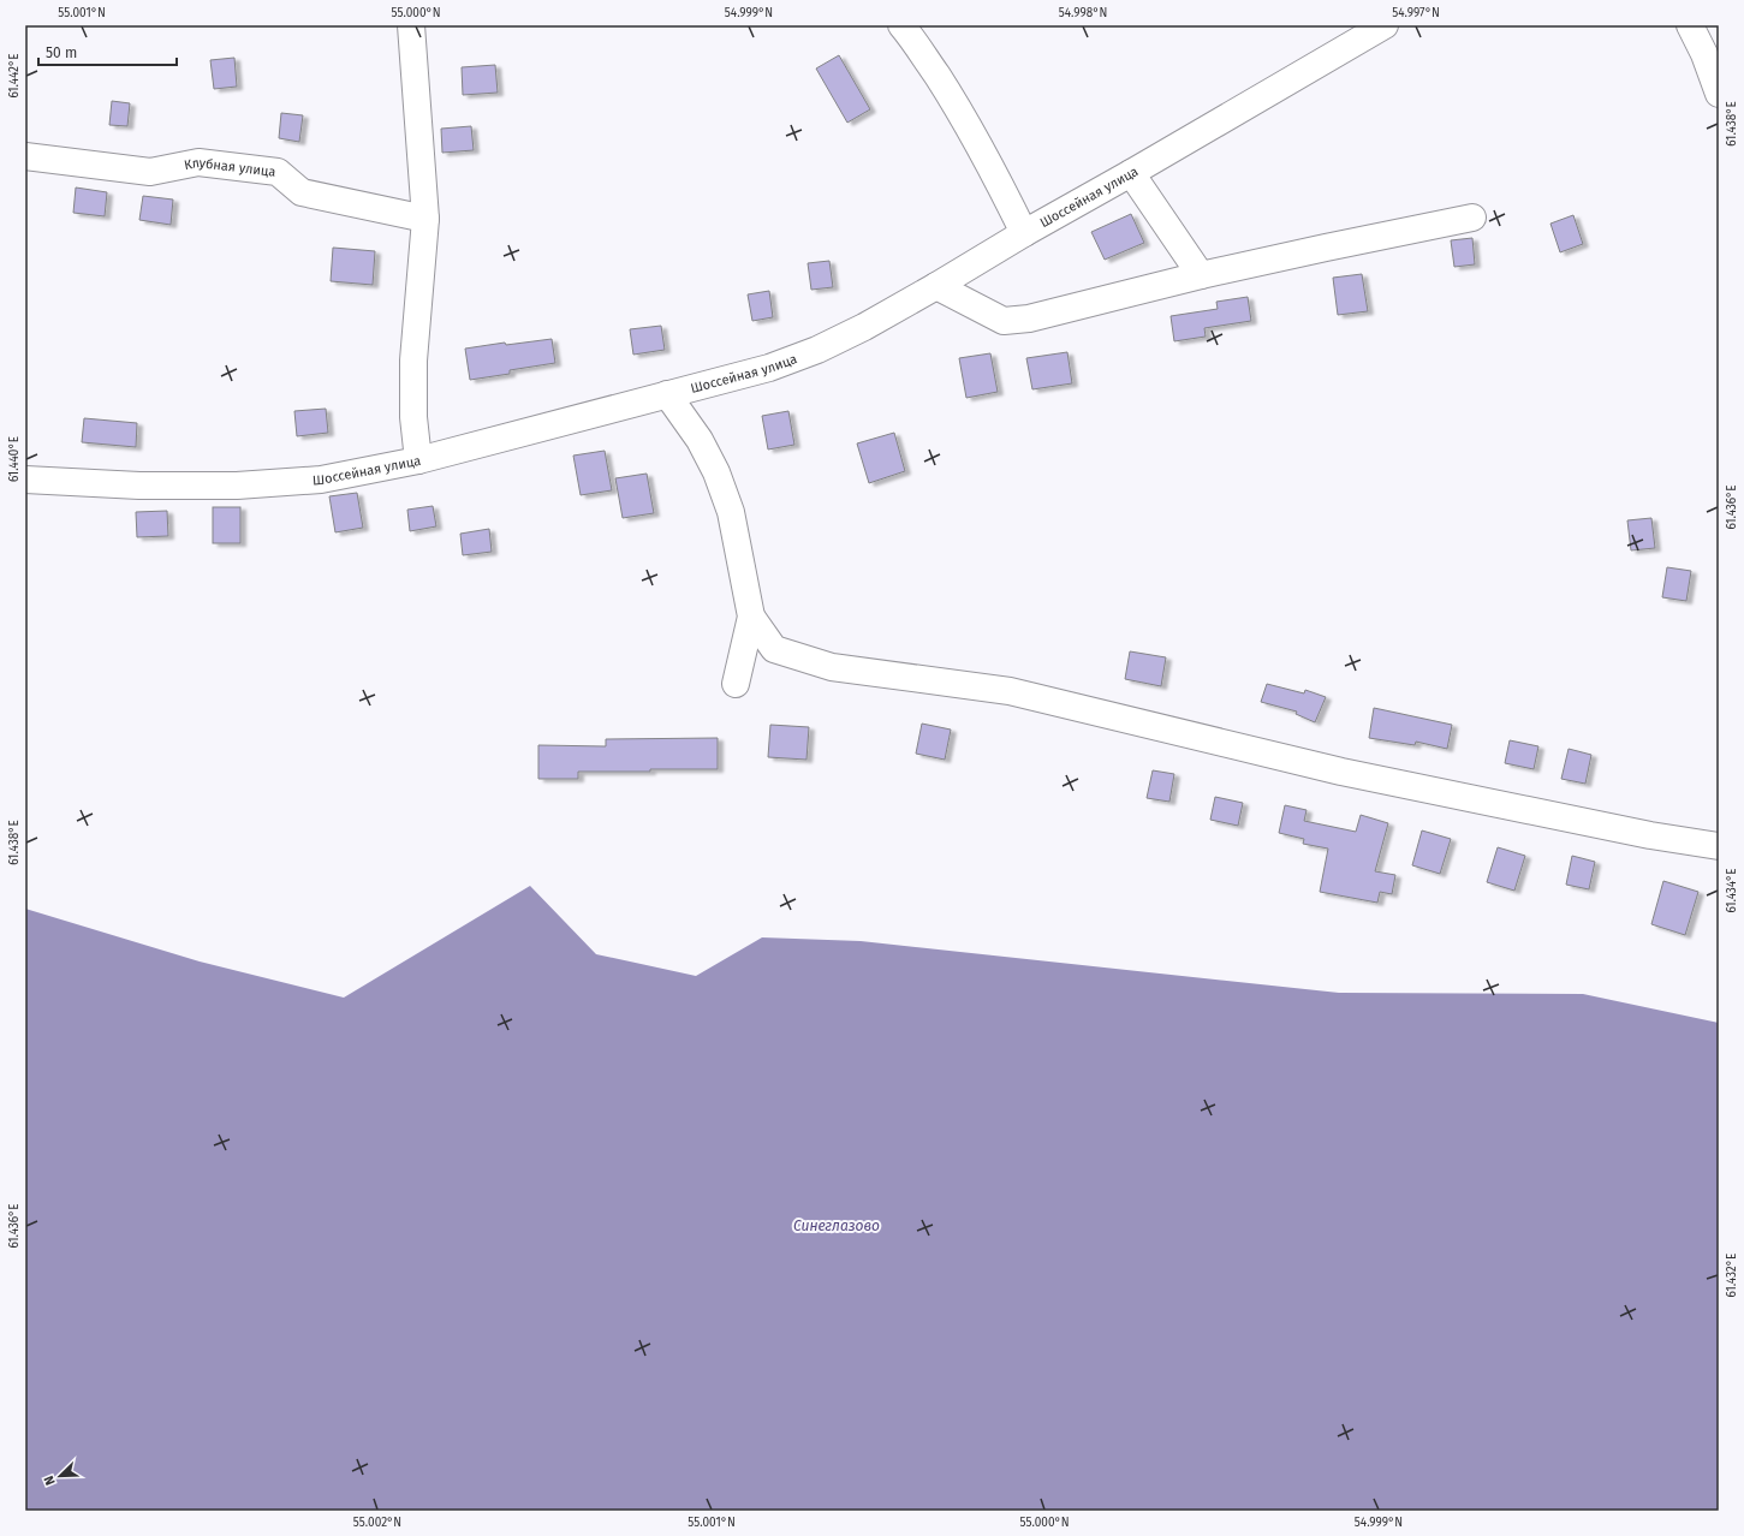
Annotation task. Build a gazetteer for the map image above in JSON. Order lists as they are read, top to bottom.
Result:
{
  "streets": {
    "street": ["Клубная улица", "Шоссейная улица"]
  },
  "water": ["Синеглазово"],
  "scale_bar": "50 m",
  "north": "bottom left",
  "coordinates": [
    "55.001°N",
    "55.000°N",
    "54.999°N",
    "54.998°N",
    "54.997°N",
    "61.442°E",
    "61.438°E",
    "61.440°E",
    "61.436°E",
    "61.434°E",
    "61.432°E",
    "55.002°N"
  ]
}
